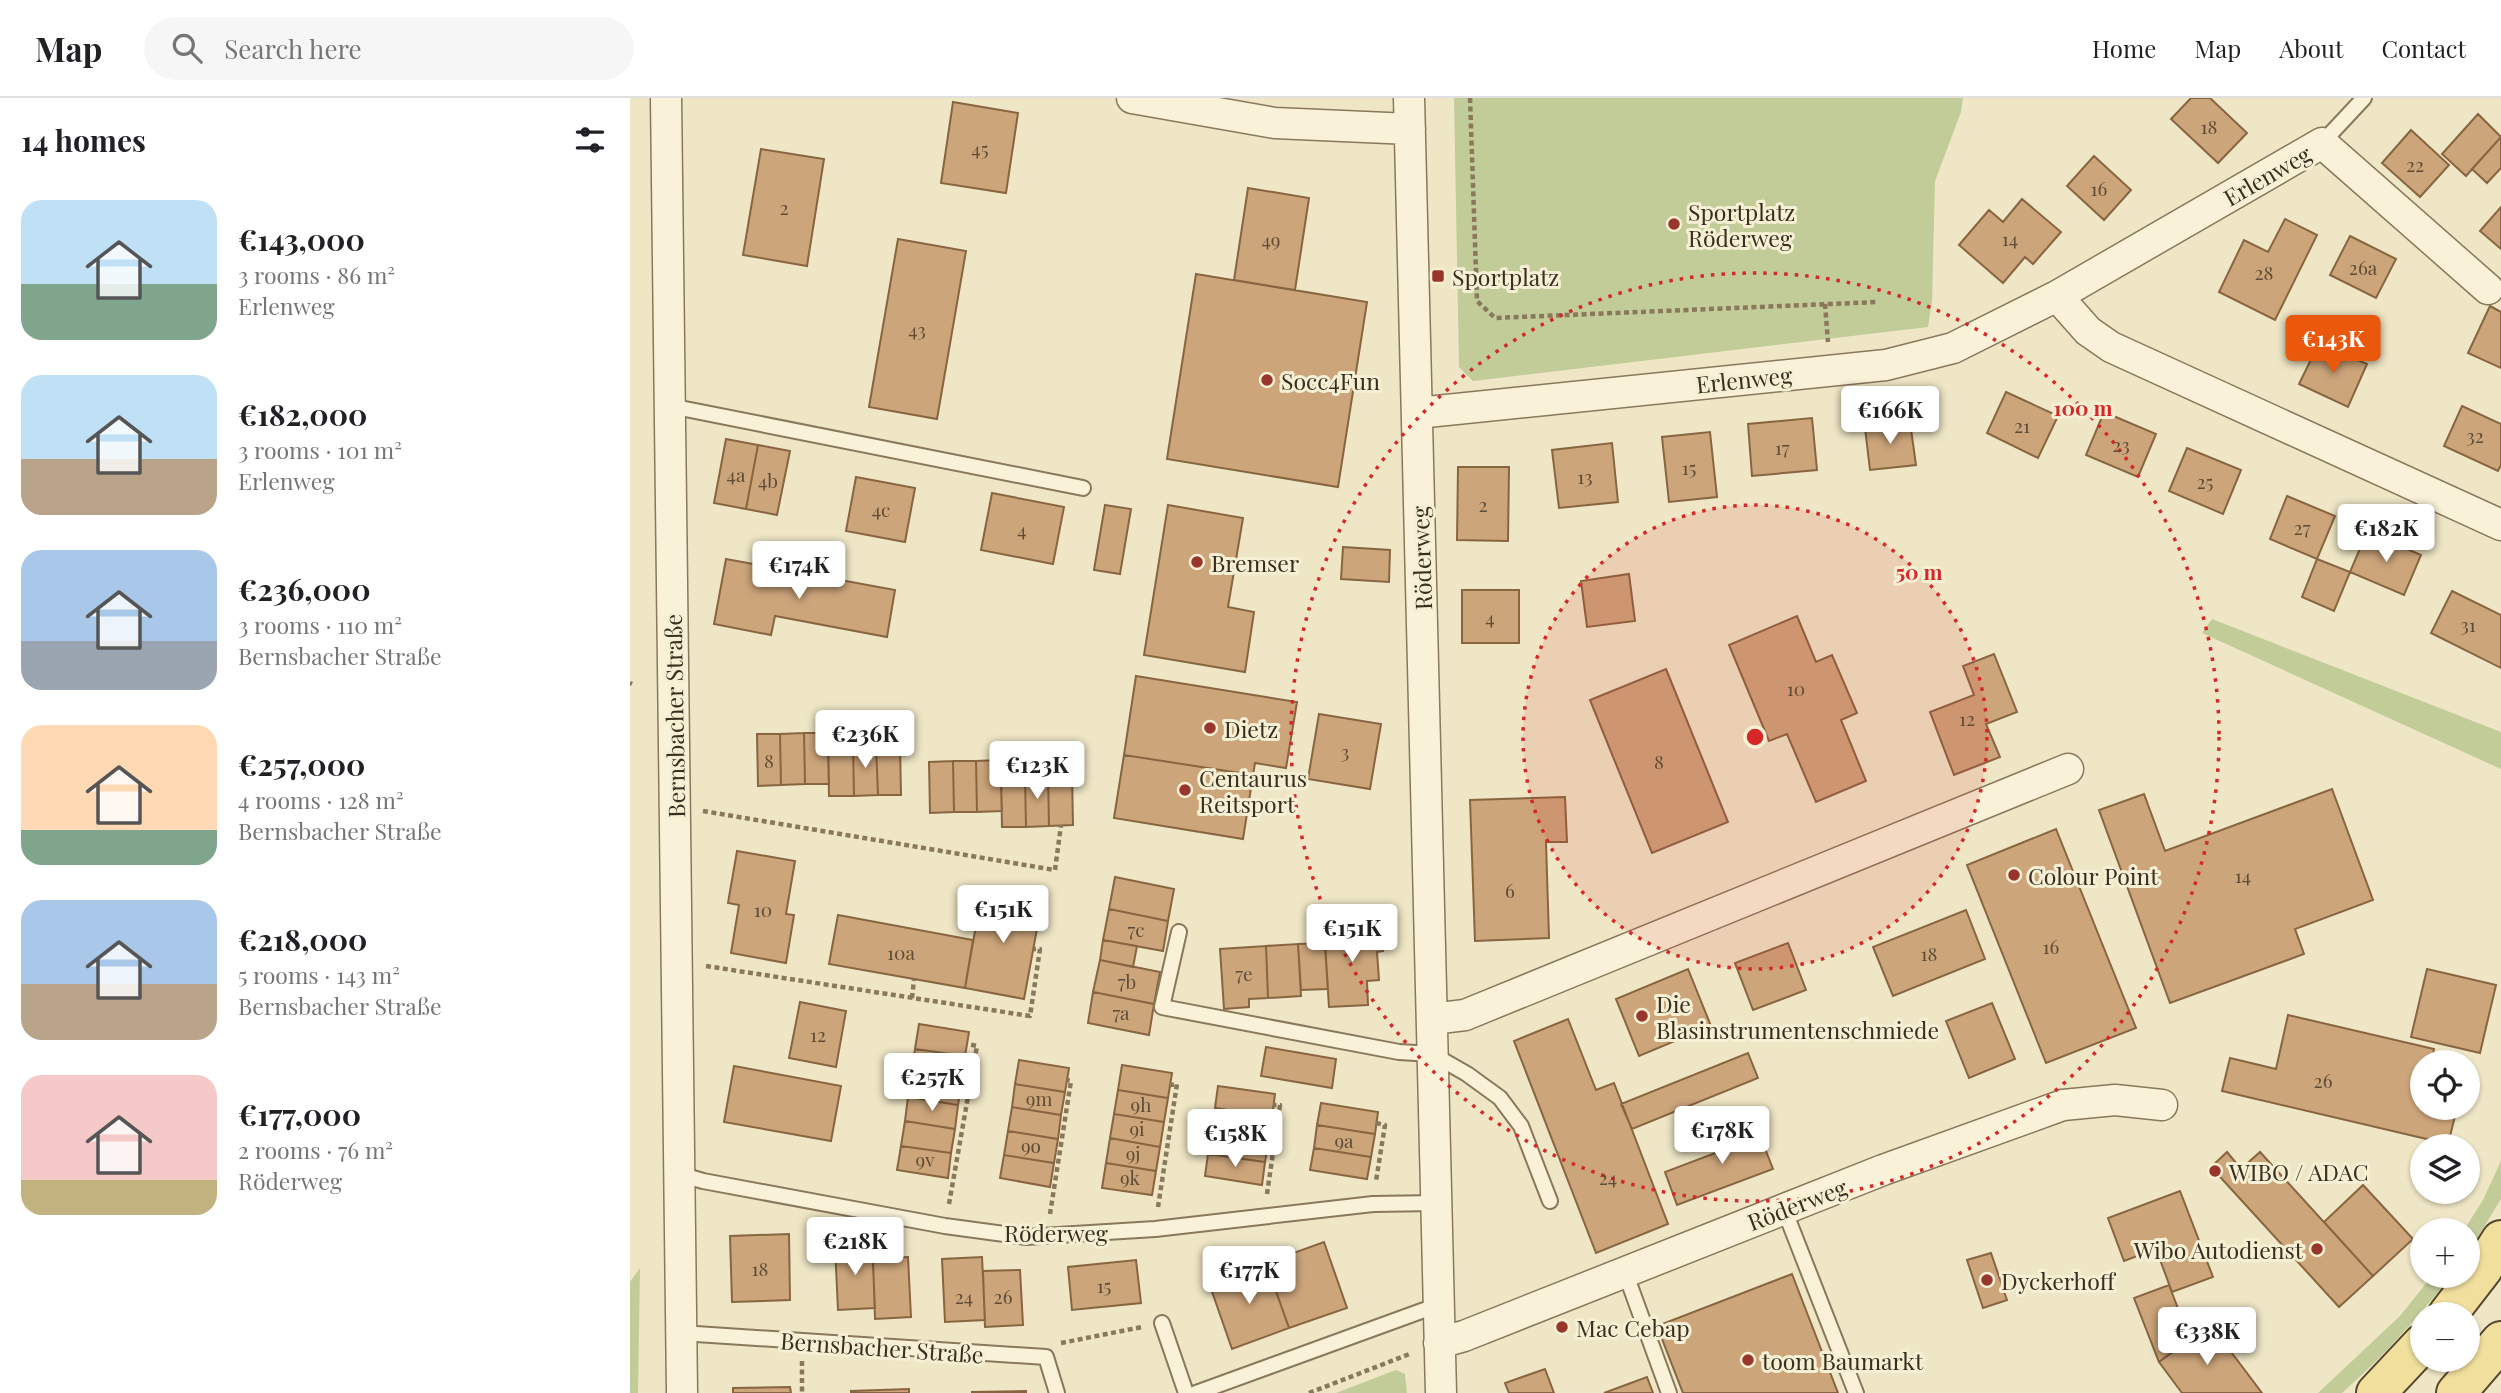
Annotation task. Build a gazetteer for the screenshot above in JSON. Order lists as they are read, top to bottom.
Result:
{
  "streets": {
    "street": ["Erlenweg", "Röderweg", "Bernsbacher Straße"]
  },
  "crossings": [
    ["Erlenweg", "Röderweg"],
    ["Röderweg", "Bernsbacher Straße"]
  ],
  "places": {
    "other": [
      "Sportplatz Röderweg",
      "Socc4Fun",
      "Bremser",
      "Dietz",
      "Centaurus Reitsport",
      "Colour Point",
      "Die Blasinstrumentenschmiede",
      "WIBO / ADAC",
      "Wibo Autodienst",
      "Dyckerhoff",
      "Mac Cebap",
      "toom Baumarkt"
    ],
    "transit": ["Sportplatz"]
  },
  "house_numbers": [
    "18",
    "45",
    "22",
    "16",
    "2",
    "14",
    "49",
    "26a",
    "28",
    "43",
    "21",
    "32",
    "23",
    "17",
    "15",
    "4a",
    "13",
    "4b",
    "25",
    "2",
    "4c",
    "27",
    "4",
    "4",
    "31",
    "10",
    "12",
    "3",
    "8",
    "8",
    "14",
    "6",
    "10",
    "7c",
    "16",
    "10a",
    "18",
    "7e",
    "7b",
    "7a",
    "12",
    "26",
    "9m",
    "9h",
    "9i",
    "9a",
    "9o",
    "9j",
    "9v",
    "9k",
    "24",
    "18",
    "15",
    "24",
    "26"
  ],
  "page": {
    "header": "Map",
    "search": "Search here",
    "nav": [
      "Home",
      "Map",
      "About",
      "Contact"
    ],
    "heading": "14 homes",
    "list": [
      {
        "name": "€143,000",
        "note": "3 rooms · 86 m² · Erlenweg"
      },
      {
        "name": "€182,000",
        "note": "3 rooms · 101 m² · Erlenweg"
      },
      {
        "name": "€236,000",
        "note": "3 rooms · 110 m² · Bernsbacher Straße"
      },
      {
        "name": "€257,000",
        "note": "4 rooms · 128 m² · Bernsbacher Straße"
      },
      {
        "name": "€218,000",
        "note": "5 rooms · 143 m² · Bernsbacher Straße"
      },
      {
        "name": "€177,000",
        "note": "2 rooms · 76 m² · Röderweg"
      }
    ],
    "price": [
      "€143K",
      "€166K",
      "€182K",
      "€174K",
      "€236K",
      "€123K",
      "€151K",
      "€151K",
      "€257K",
      "€178K",
      "€158K",
      "€218K",
      "€177K",
      "€338K"
    ],
    "map_buttons": ["+", "−"]
  },
  "rings": ["100 m", "50 m"]
}
